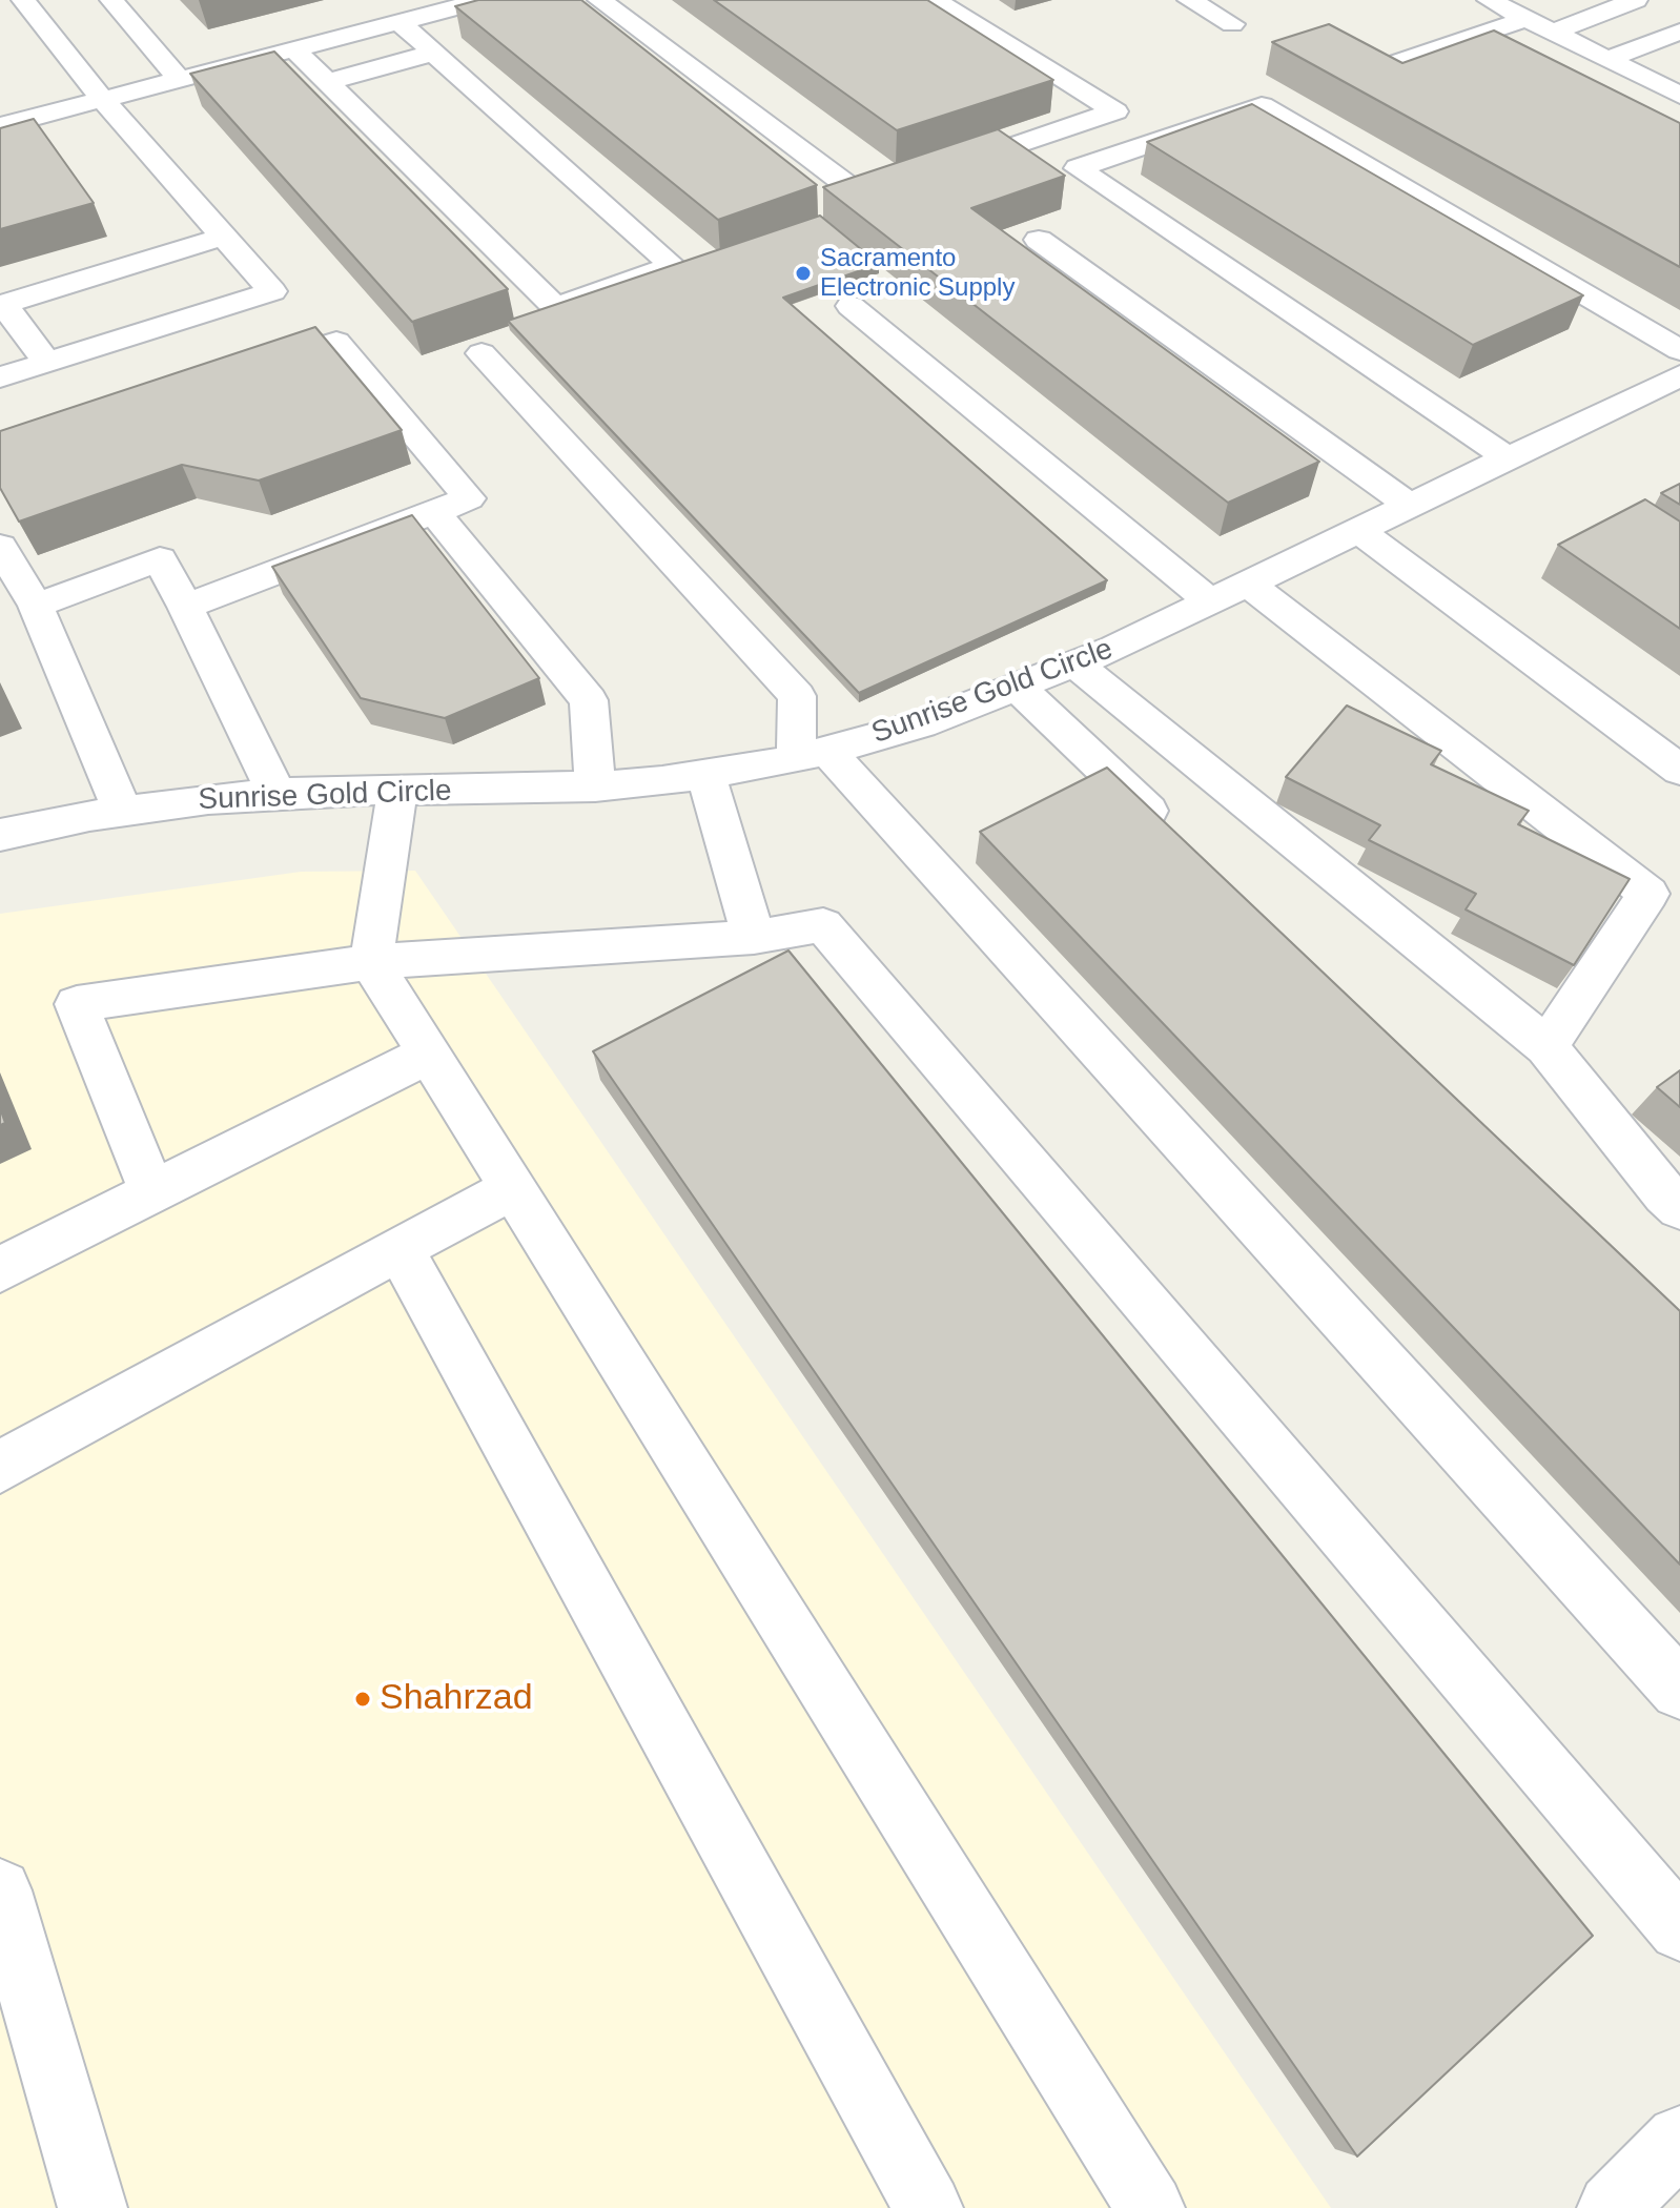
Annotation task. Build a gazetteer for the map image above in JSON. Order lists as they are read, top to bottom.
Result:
{
  "streets": {
    "street": ["Sunrise Gold Circle"]
  },
  "places": ["Sacramento Electronic Supply", "Shahrzad"]
}
